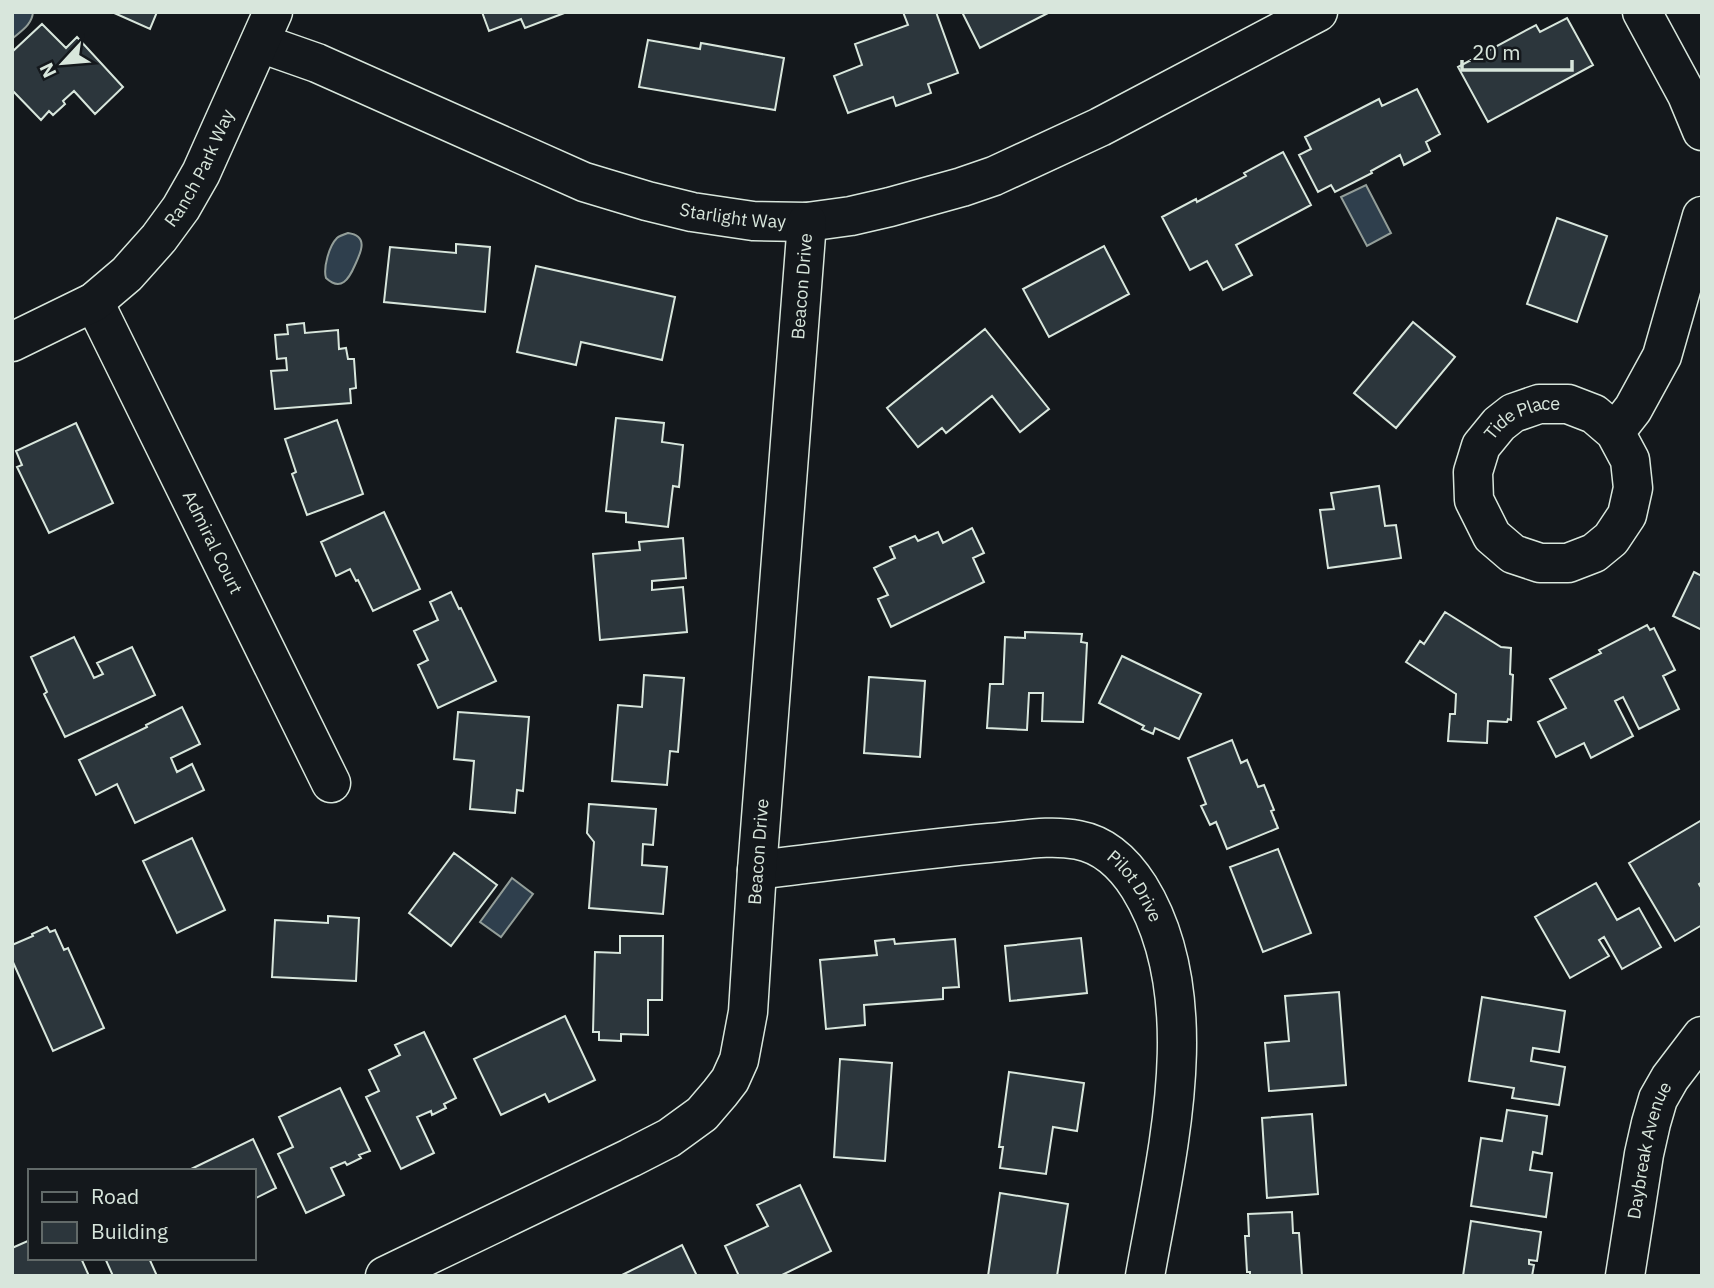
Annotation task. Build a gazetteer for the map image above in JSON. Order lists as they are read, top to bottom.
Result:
{
  "streets": {
    "street": [
      "Ranch Park Way",
      "Starlight Way",
      "Beacon Drive",
      "Tide Place",
      "Admiral Court",
      "Pilot Drive",
      "Daybreak Avenue"
    ]
  },
  "crossings": [
    ["Ranch Park Way", "Starlight Way"],
    ["Ranch Park Way", "Admiral Court"],
    ["Starlight Way", "Beacon Drive"],
    ["Beacon Drive", "Pilot Drive"]
  ],
  "legend": ["Road", "Building"],
  "scale_bar": "20 m",
  "north": "bottom left"
}
